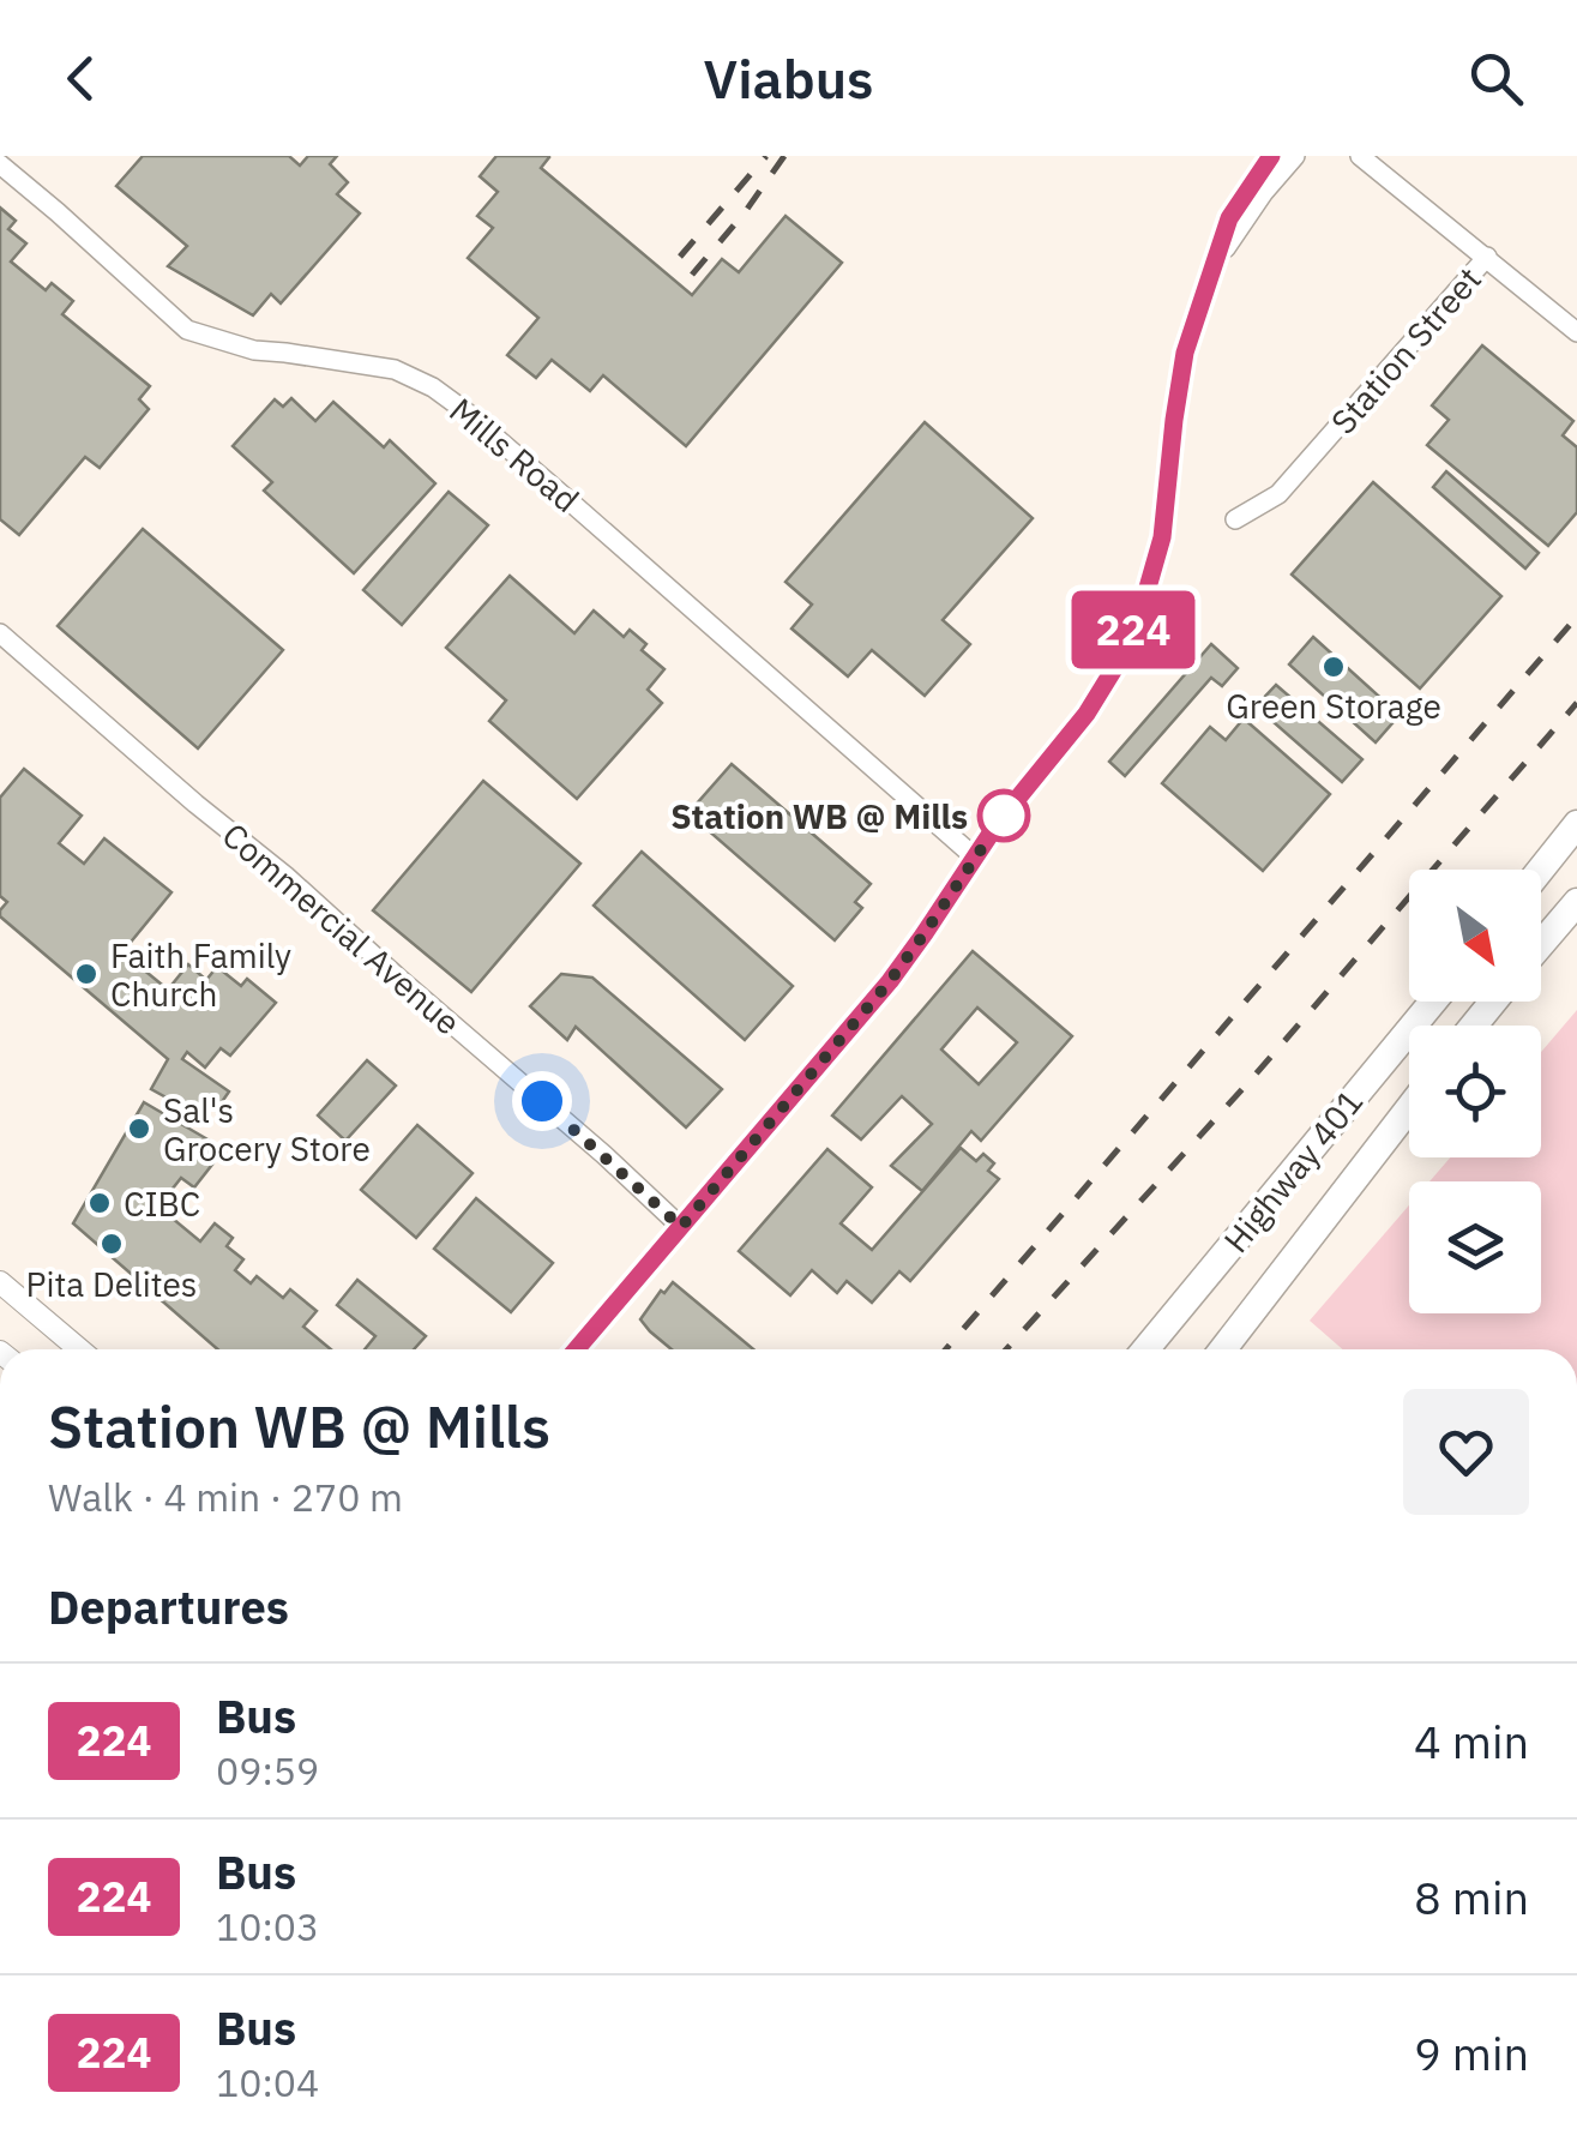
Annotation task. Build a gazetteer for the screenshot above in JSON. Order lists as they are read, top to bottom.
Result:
{
  "streets": {
    "highway": ["Highway 401"],
    "street": ["Station Street", "Mills Road", "Commercial Avenue"]
  },
  "places": [
    "Green Storage",
    "Station WB @ Mills",
    "Faith Family Church",
    "Sal's Grocery Store",
    "CIBC",
    "Pita Delites"
  ],
  "lines": ["bus line 224"],
  "north": "bottom right",
  "page": {
    "header": "Viabus",
    "on_map": "224",
    "heading": [
      ["Station WB @ Mills", "Walk · 4 min · 270 m"],
      "Departures"
    ],
    "list": [
      {
        "mark": "224",
        "name": "Bus",
        "note": "09:59",
        "value": "4 min"
      },
      {
        "mark": "224",
        "name": "Bus",
        "note": "10:03",
        "value": "8 min"
      },
      {
        "mark": "224",
        "name": "Bus",
        "note": "10:04",
        "value": "9 min"
      }
    ]
  }
}
